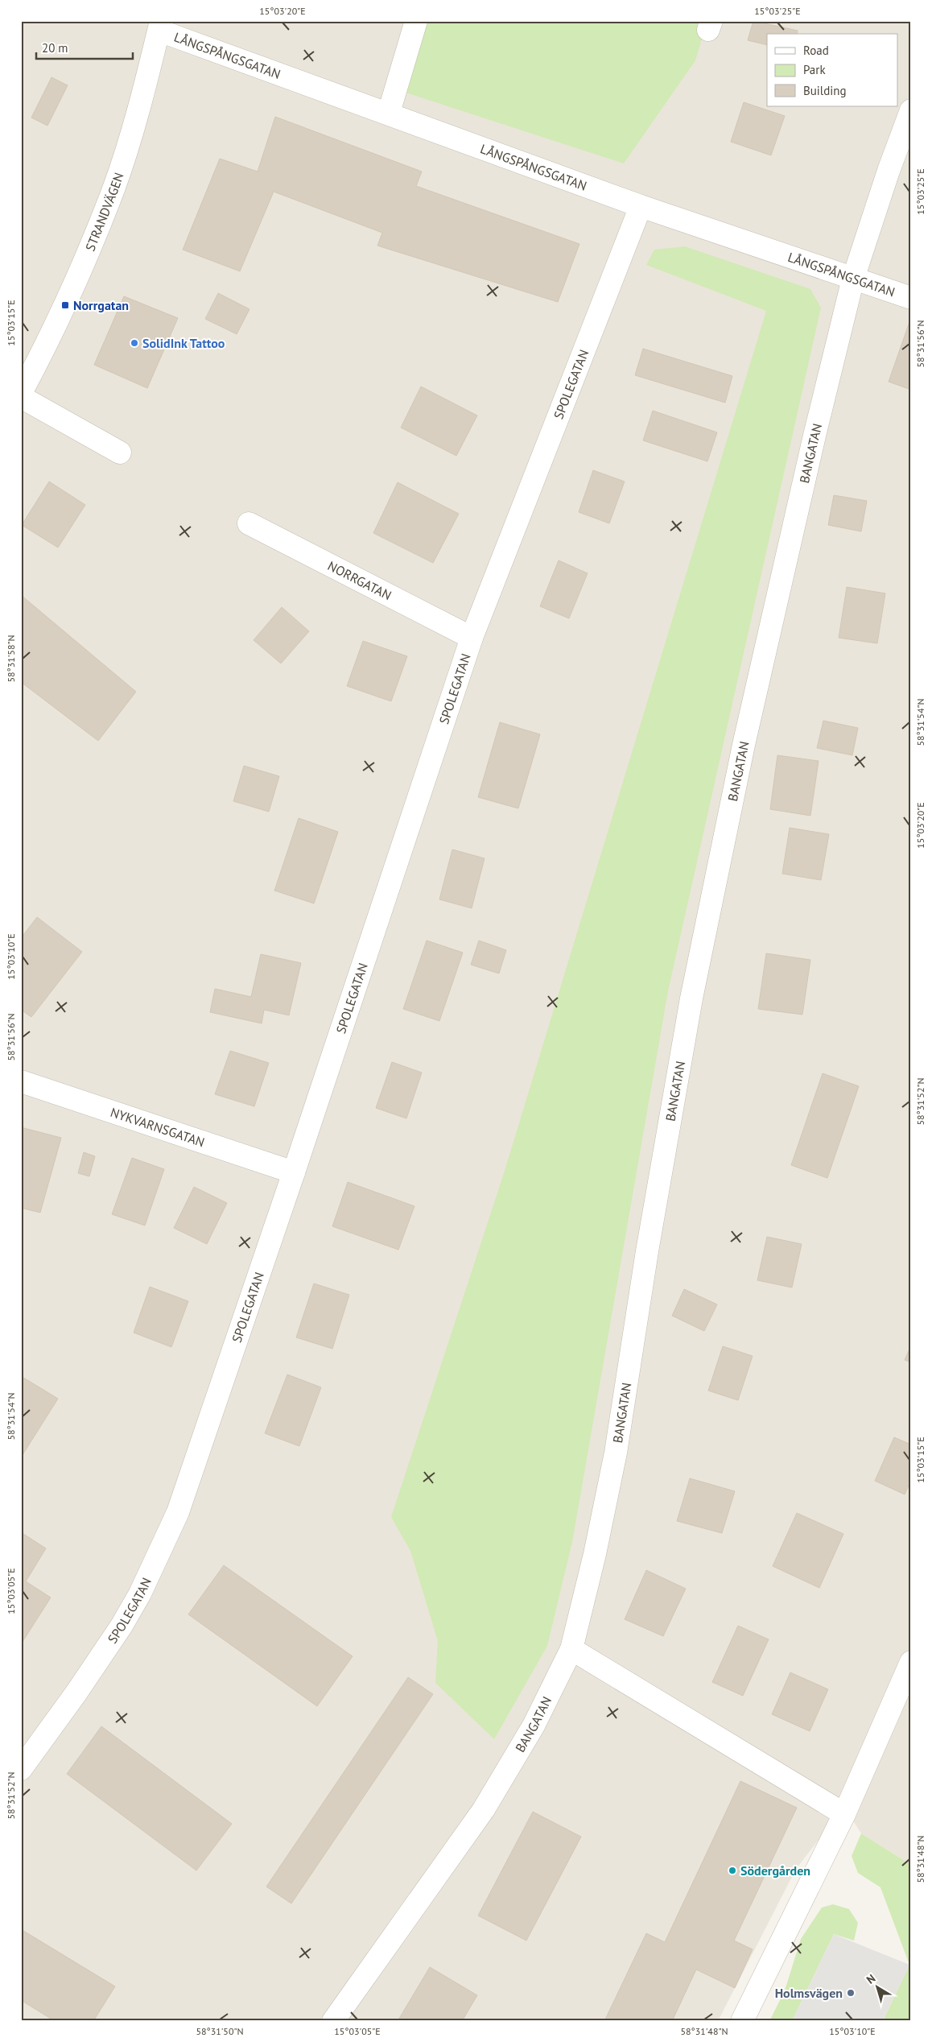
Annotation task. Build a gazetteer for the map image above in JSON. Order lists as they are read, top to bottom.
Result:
{
  "streets": {
    "street": [
      "LÅNGSPÅNGSGATAN",
      "STRANDVÄGEN",
      "SPOLEGATAN",
      "BANGATAN",
      "NORRGATAN",
      "NYKVARNSGATAN"
    ]
  },
  "crossings": [
    ["LÅNGSPÅNGSGATAN", "STRANDVÄGEN"],
    ["LÅNGSPÅNGSGATAN", "SPOLEGATAN"],
    ["LÅNGSPÅNGSGATAN", "BANGATAN"],
    ["SPOLEGATAN", "NORRGATAN"],
    ["SPOLEGATAN", "NYKVARNSGATAN"]
  ],
  "places": {
    "transit": ["Norrgatan"],
    "other": ["SolidInk Tattoo", "Södergården", "Holmsvägen"]
  },
  "legend": ["Road", "Park", "Building"],
  "scale_bar": "20 m",
  "north": "top left",
  "coordinates": [
    "15°03'20\"E",
    "15°03'25\"E",
    "15°03'15\"E",
    "58°31'56\"N",
    "58°31'58\"N",
    "58°31'54\"N",
    "15°03'10\"E",
    "58°31'52\"N",
    "15°03'05\"E",
    "58°31'48\"N",
    "58°31'50\"N"
  ]
}
